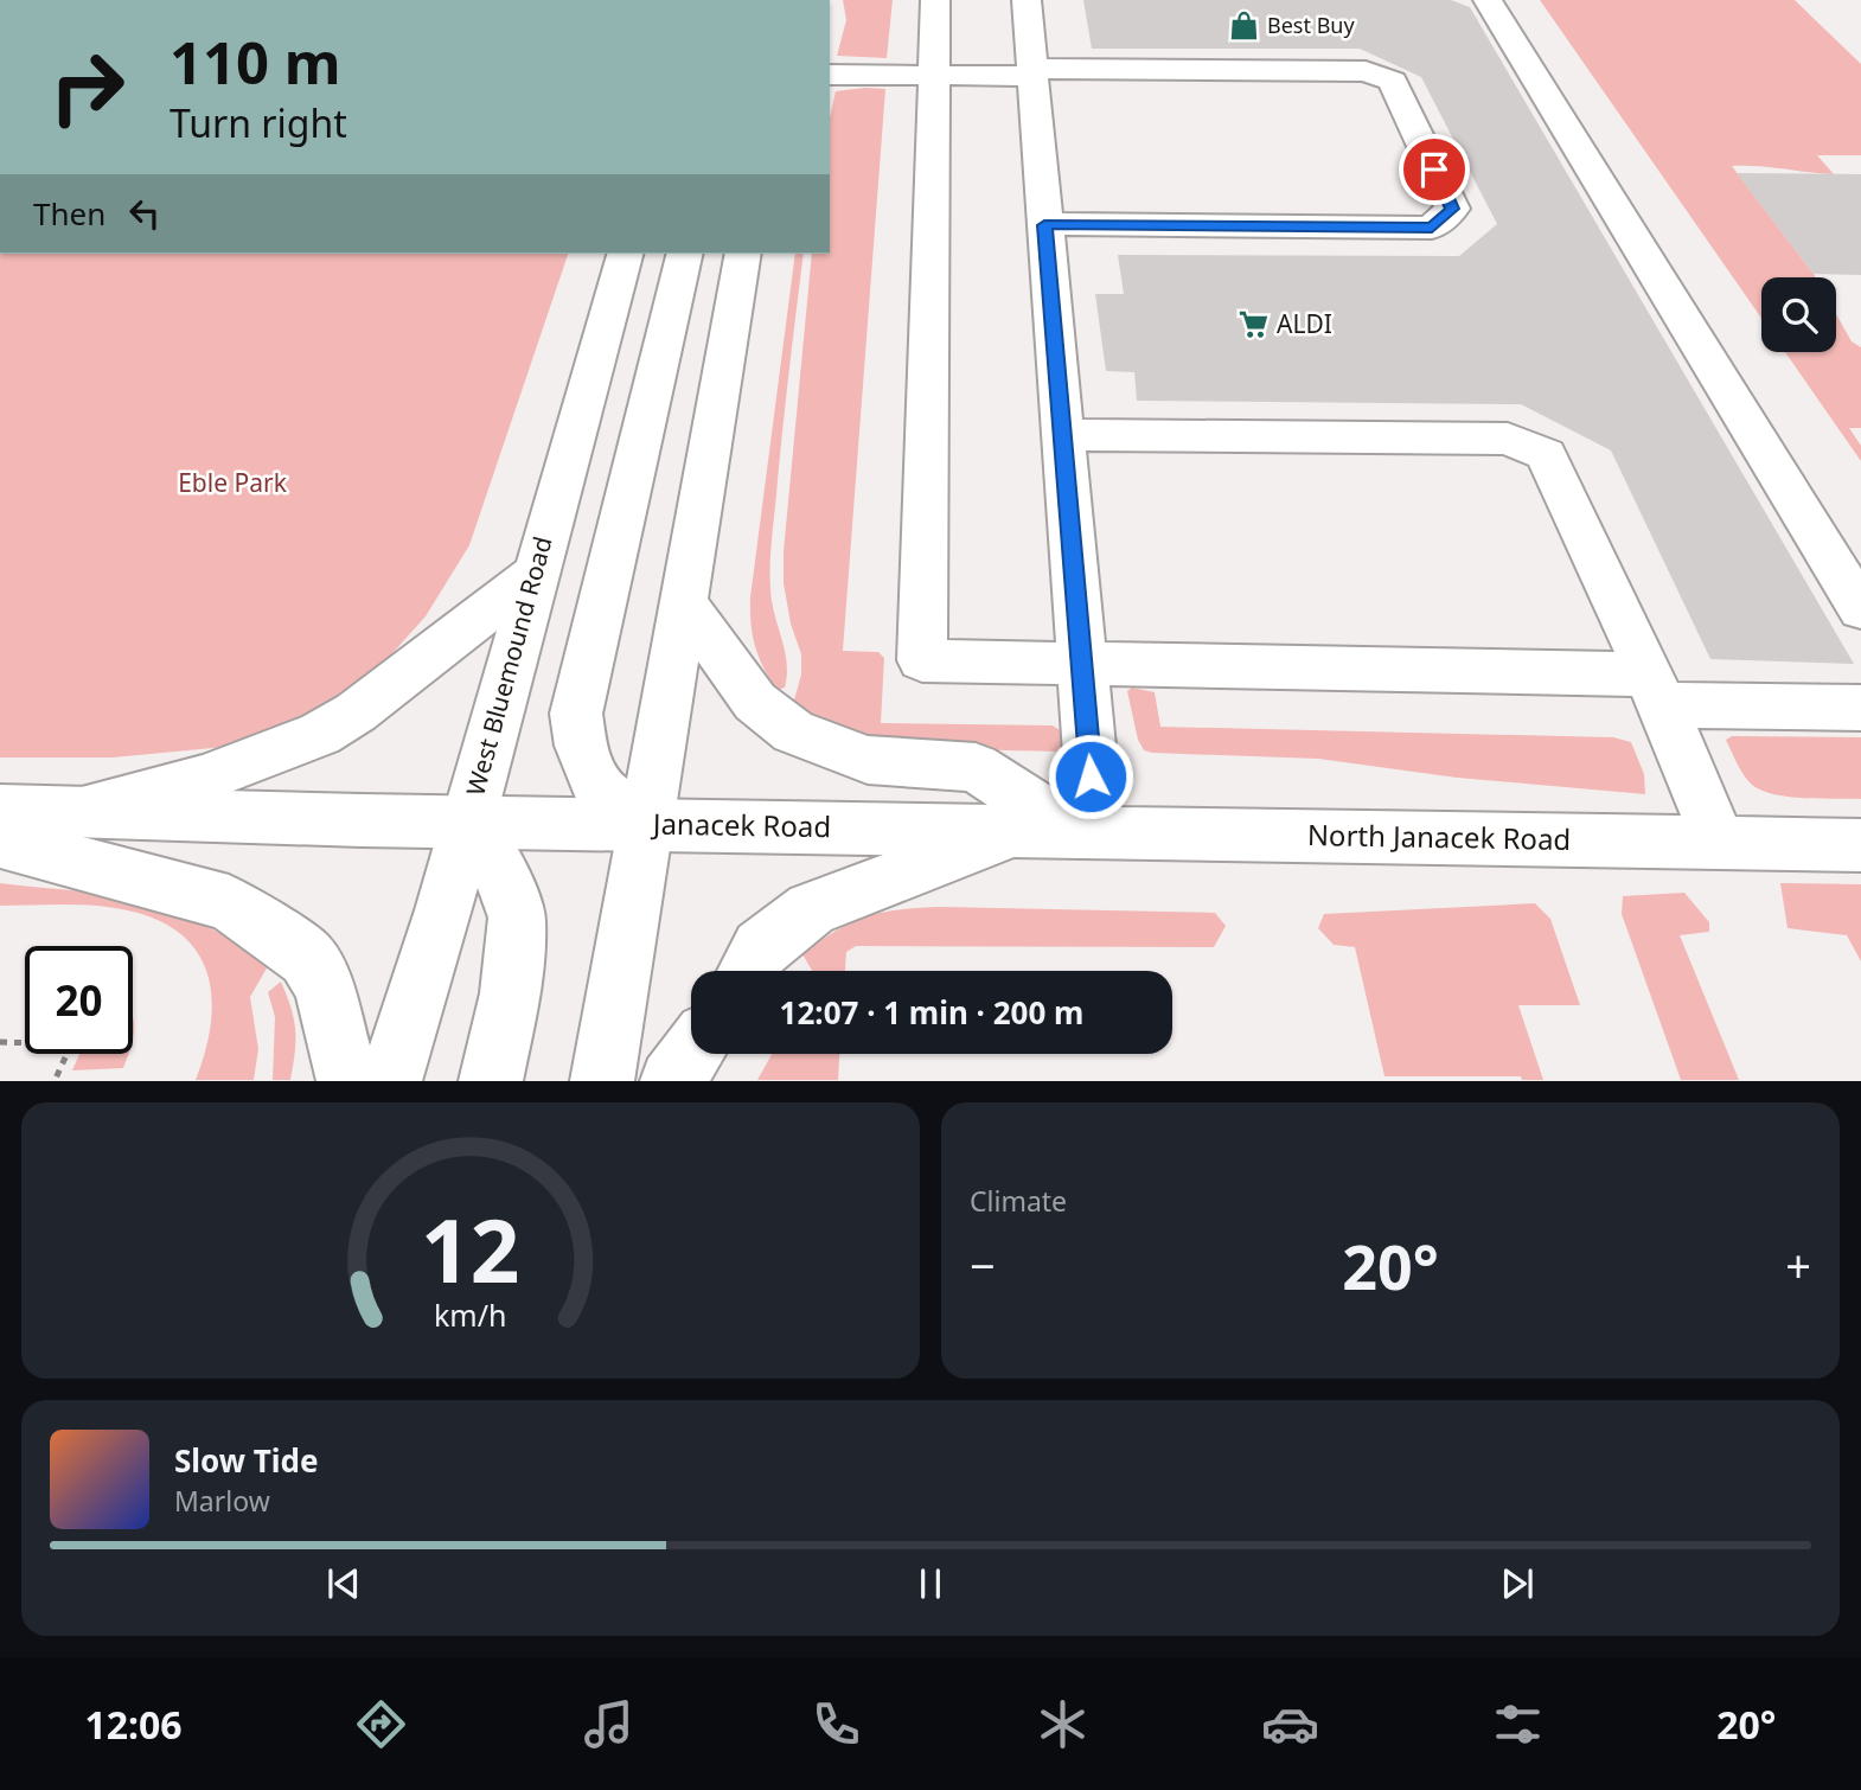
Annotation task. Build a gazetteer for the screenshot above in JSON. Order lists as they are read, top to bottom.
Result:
{
  "streets": {
    "main road": ["West Bluemound Road", "Janacek Road", "North Janacek Road"]
  },
  "crossings": [
    ["West Bluemound Road", "Janacek Road"],
    ["Janacek Road", "North Janacek Road"]
  ],
  "parks": ["Eble Park"],
  "places": {
    "shop": ["Best Buy"],
    "supermarket": ["ALDI"]
  },
  "page": {
    "turn": ["110 m", "Turn right"],
    "then": "Then",
    "limit": "20",
    "trip": "12:07 · 1 min · 200 m",
    "tile": "Climate",
    "heat": ["−", "20°", "+"],
    "song": ["Slow Tide", "Marlow"],
    "tabs": ["12:06", "20°"],
    "gauge": ["12", "km/h"]
  }
}
